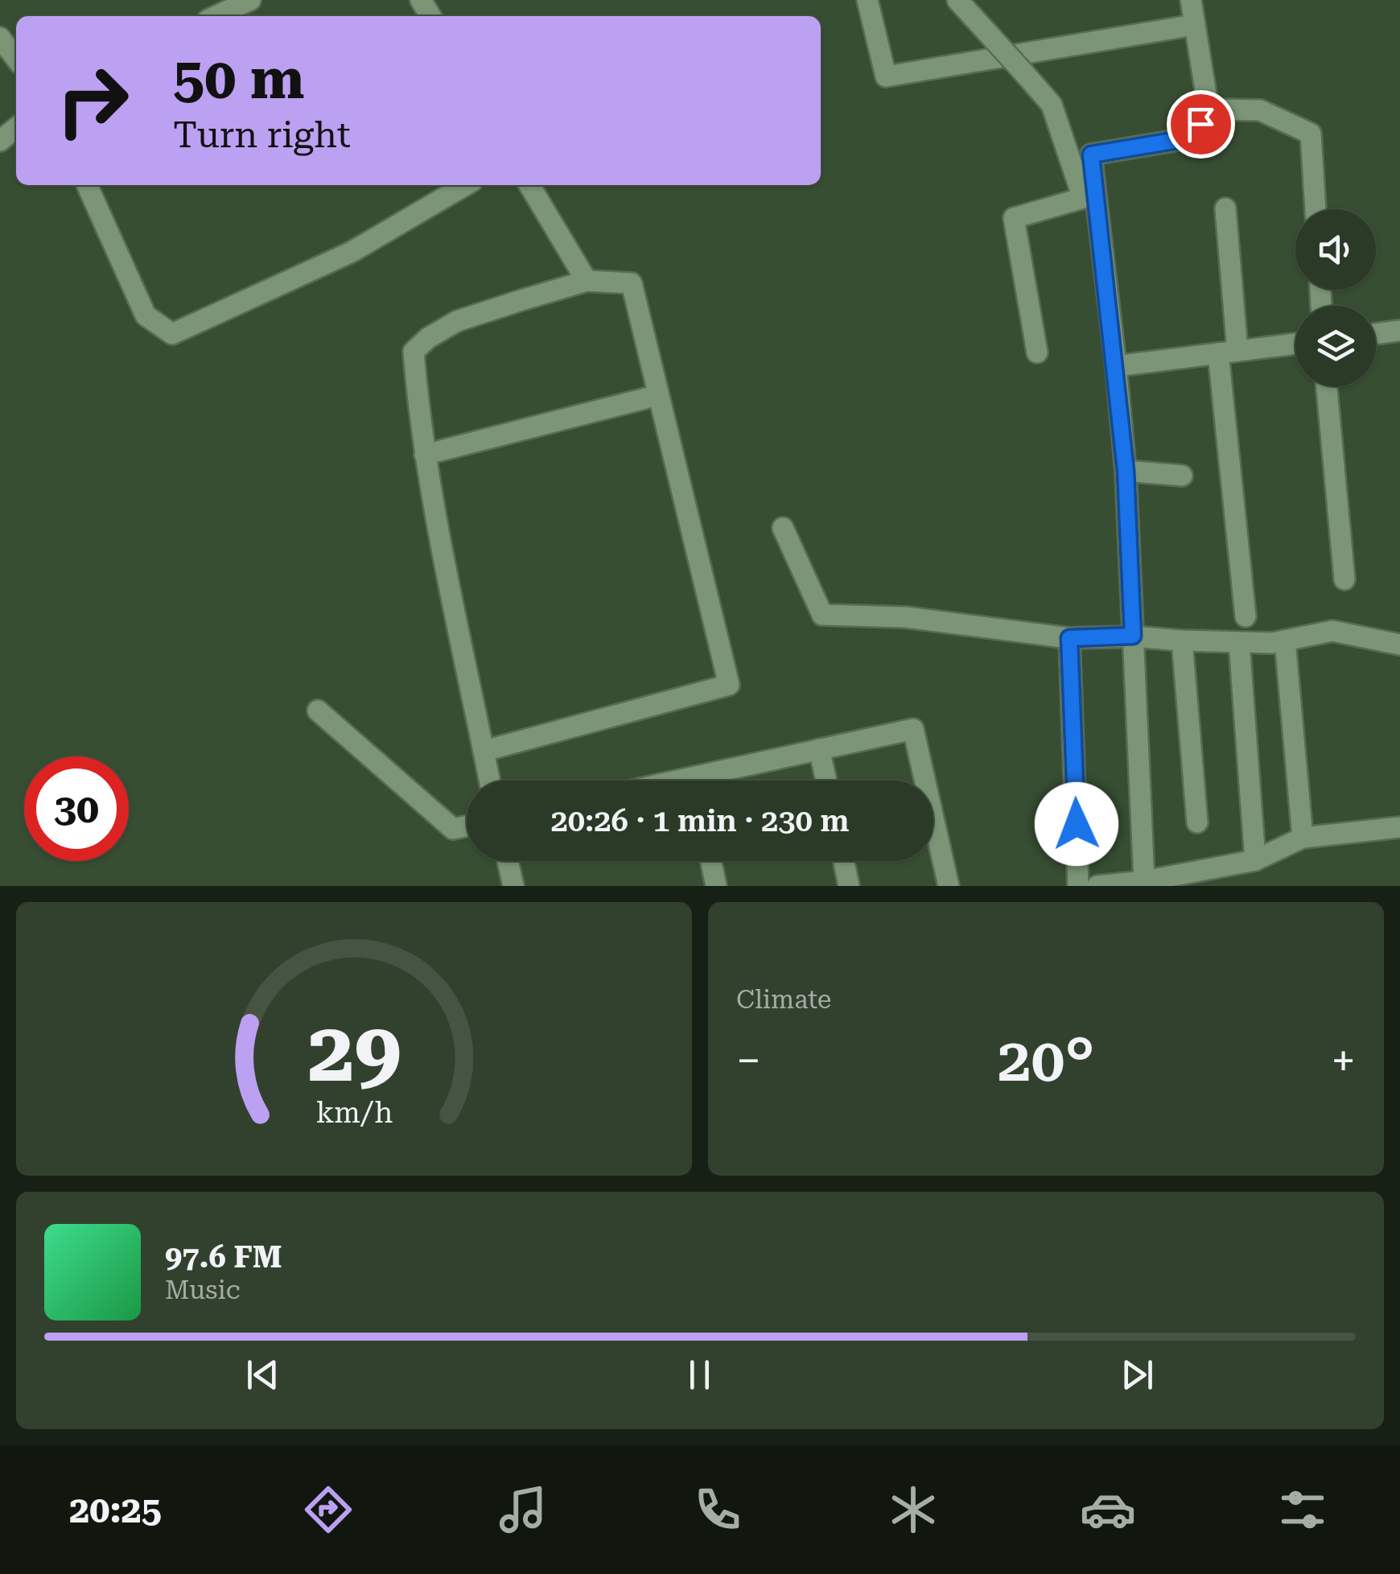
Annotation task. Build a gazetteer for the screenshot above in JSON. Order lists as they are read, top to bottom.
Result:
{
  "page": {
    "turn": ["50 m", "Turn right"],
    "limit": "30",
    "trip": "20:26 · 1 min · 230 m",
    "tile": "Climate",
    "heat": ["−", "20°", "+"],
    "song": ["97.6 FM", "Music"],
    "tabs": "20:25",
    "gauge": ["29", "km/h"]
  }
}
